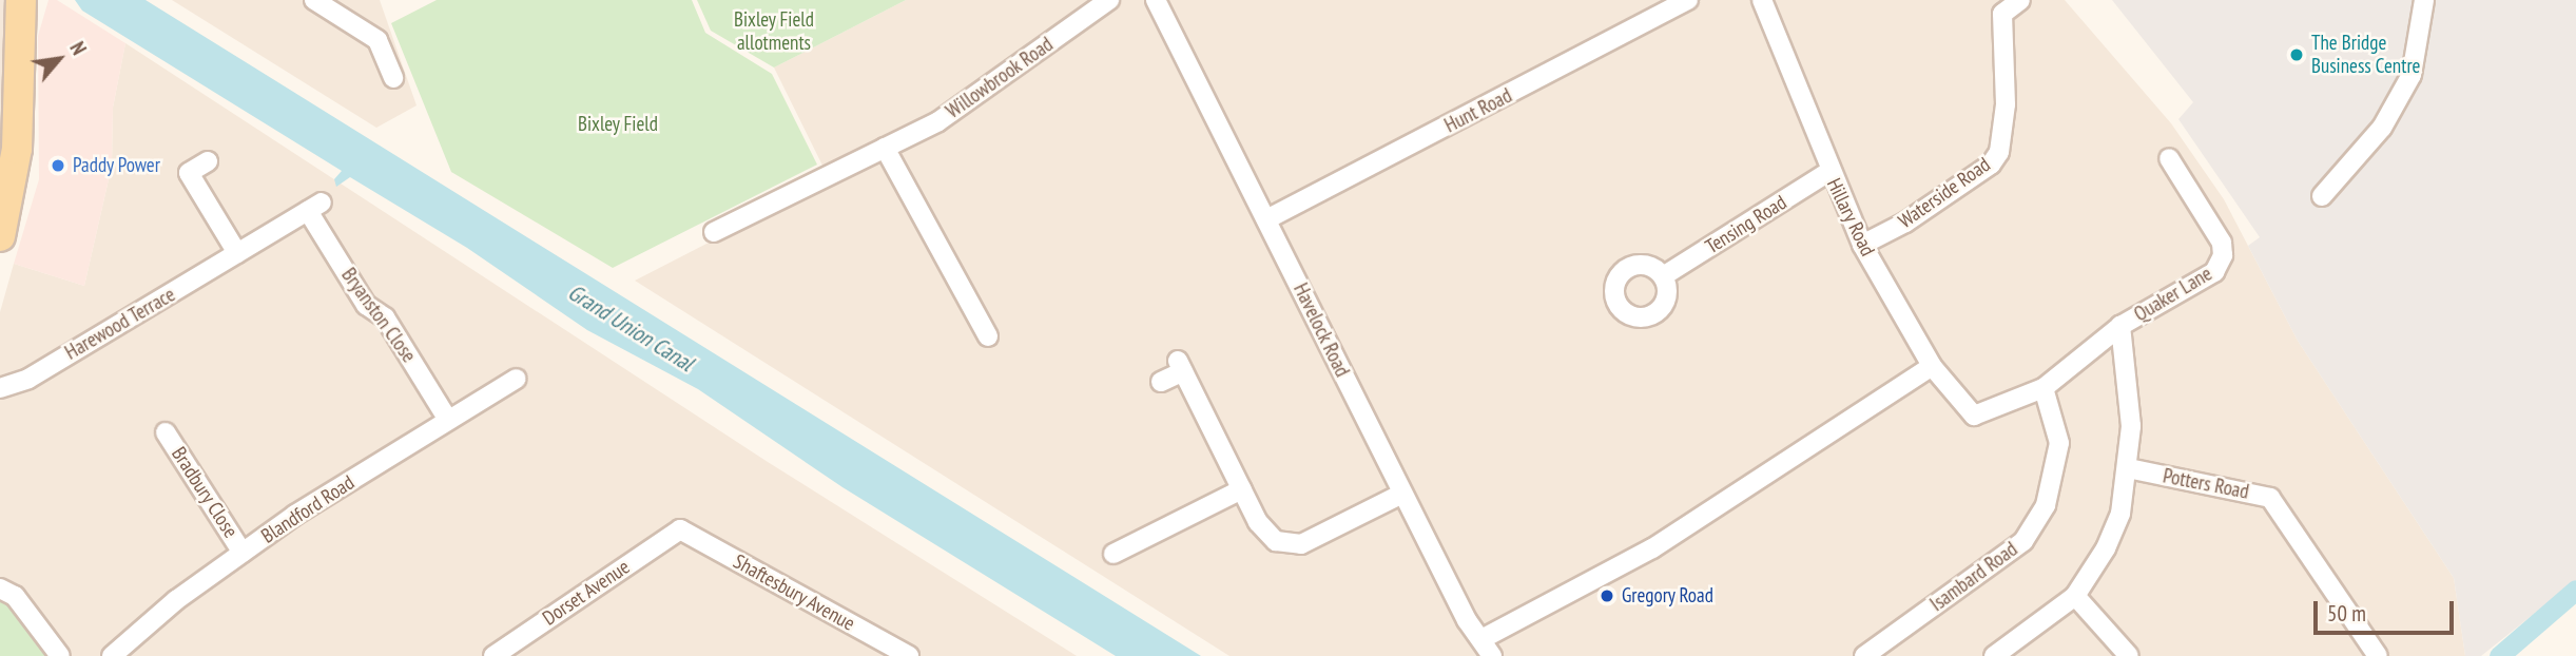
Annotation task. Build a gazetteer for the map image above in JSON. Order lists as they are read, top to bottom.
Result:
{
  "streets": {
    "street": [
      "Willowbrook Road",
      "Hunt Road",
      "Waterside Road",
      "Hillary Road",
      "Tensing Road",
      "Quaker Lane",
      "Bryanston Close",
      "Harewood Terrace",
      "Havelock Road",
      "Potters Road",
      "Bradbury Close",
      "Blandford Road",
      "Isambard Road",
      "Dorset Avenue",
      "Shaftesbury Avenue"
    ]
  },
  "crossings": [
    ["Hunt Road", "Havelock Road"],
    ["Waterside Road", "Hillary Road"],
    ["Hillary Road", "Tensing Road"],
    ["Hillary Road", "Quaker Lane"],
    ["Quaker Lane", "Isambard Road"],
    ["Bryanston Close", "Harewood Terrace"],
    ["Bryanston Close", "Blandford Road"],
    ["Bradbury Close", "Blandford Road"],
    ["Dorset Avenue", "Shaftesbury Avenue"]
  ],
  "water": ["Grand Union Canal"],
  "parks": ["Bixley Field allotments", "Bixley Field"],
  "places": ["The Bridge Business Centre", "Paddy Power", "Gregory Road"],
  "scale_bar": "50 m",
  "north": "top right"
}
